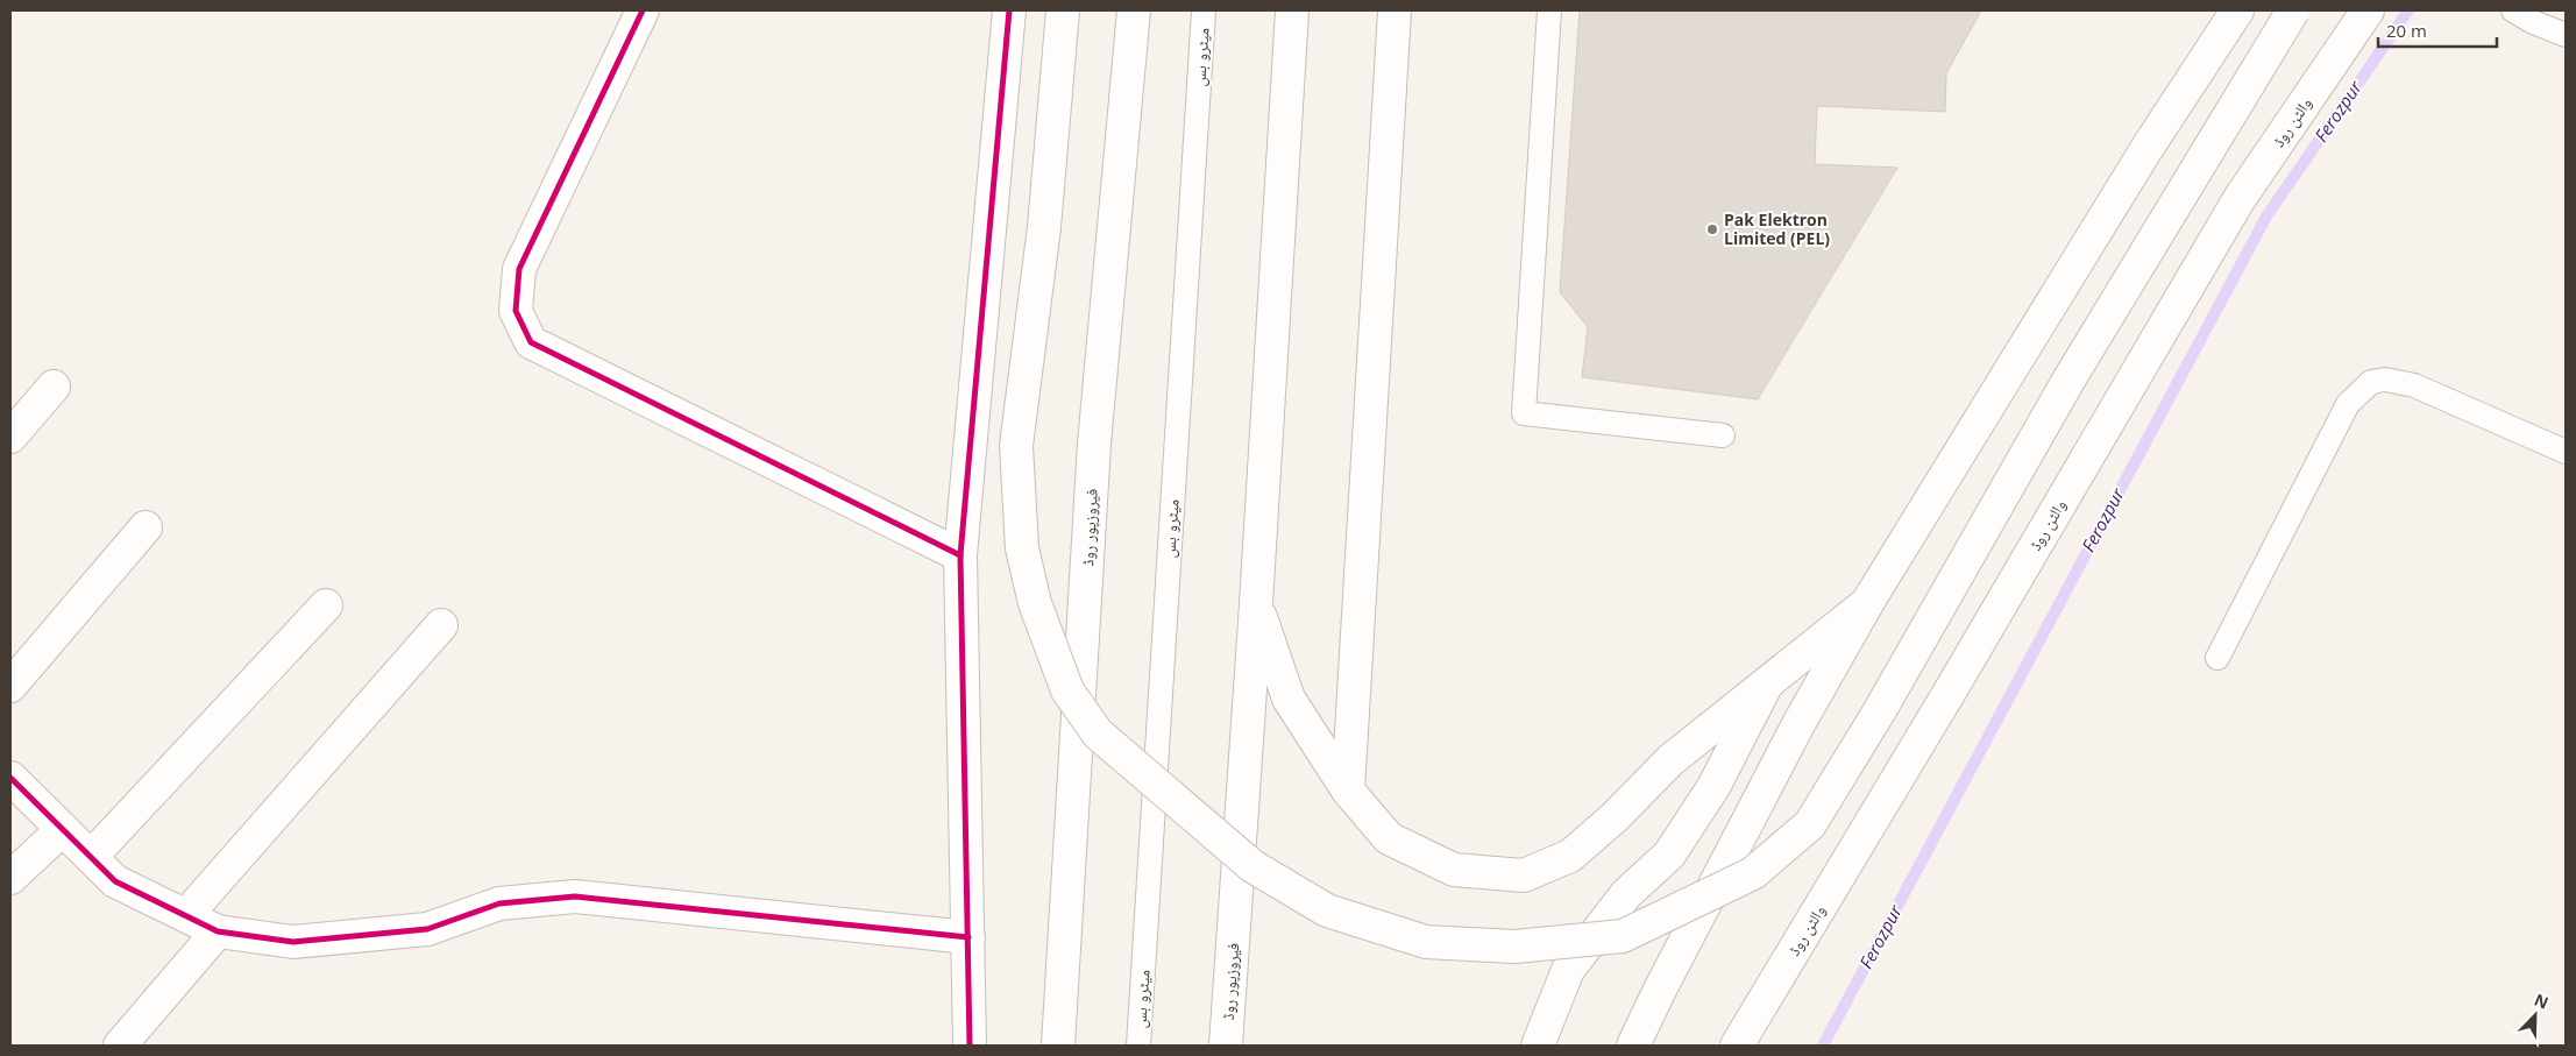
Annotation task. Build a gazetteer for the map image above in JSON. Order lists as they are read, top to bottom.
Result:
{
  "streets": {
    "main road": ["والٹن روڈ", "فیروزپور روڈ"],
    "lane": ["میٹرو بس"]
  },
  "water": ["Ferozpur"],
  "places": ["Pak Elektron Limited (PEL)"],
  "scale_bar": "20 m",
  "north": "top right"
}
